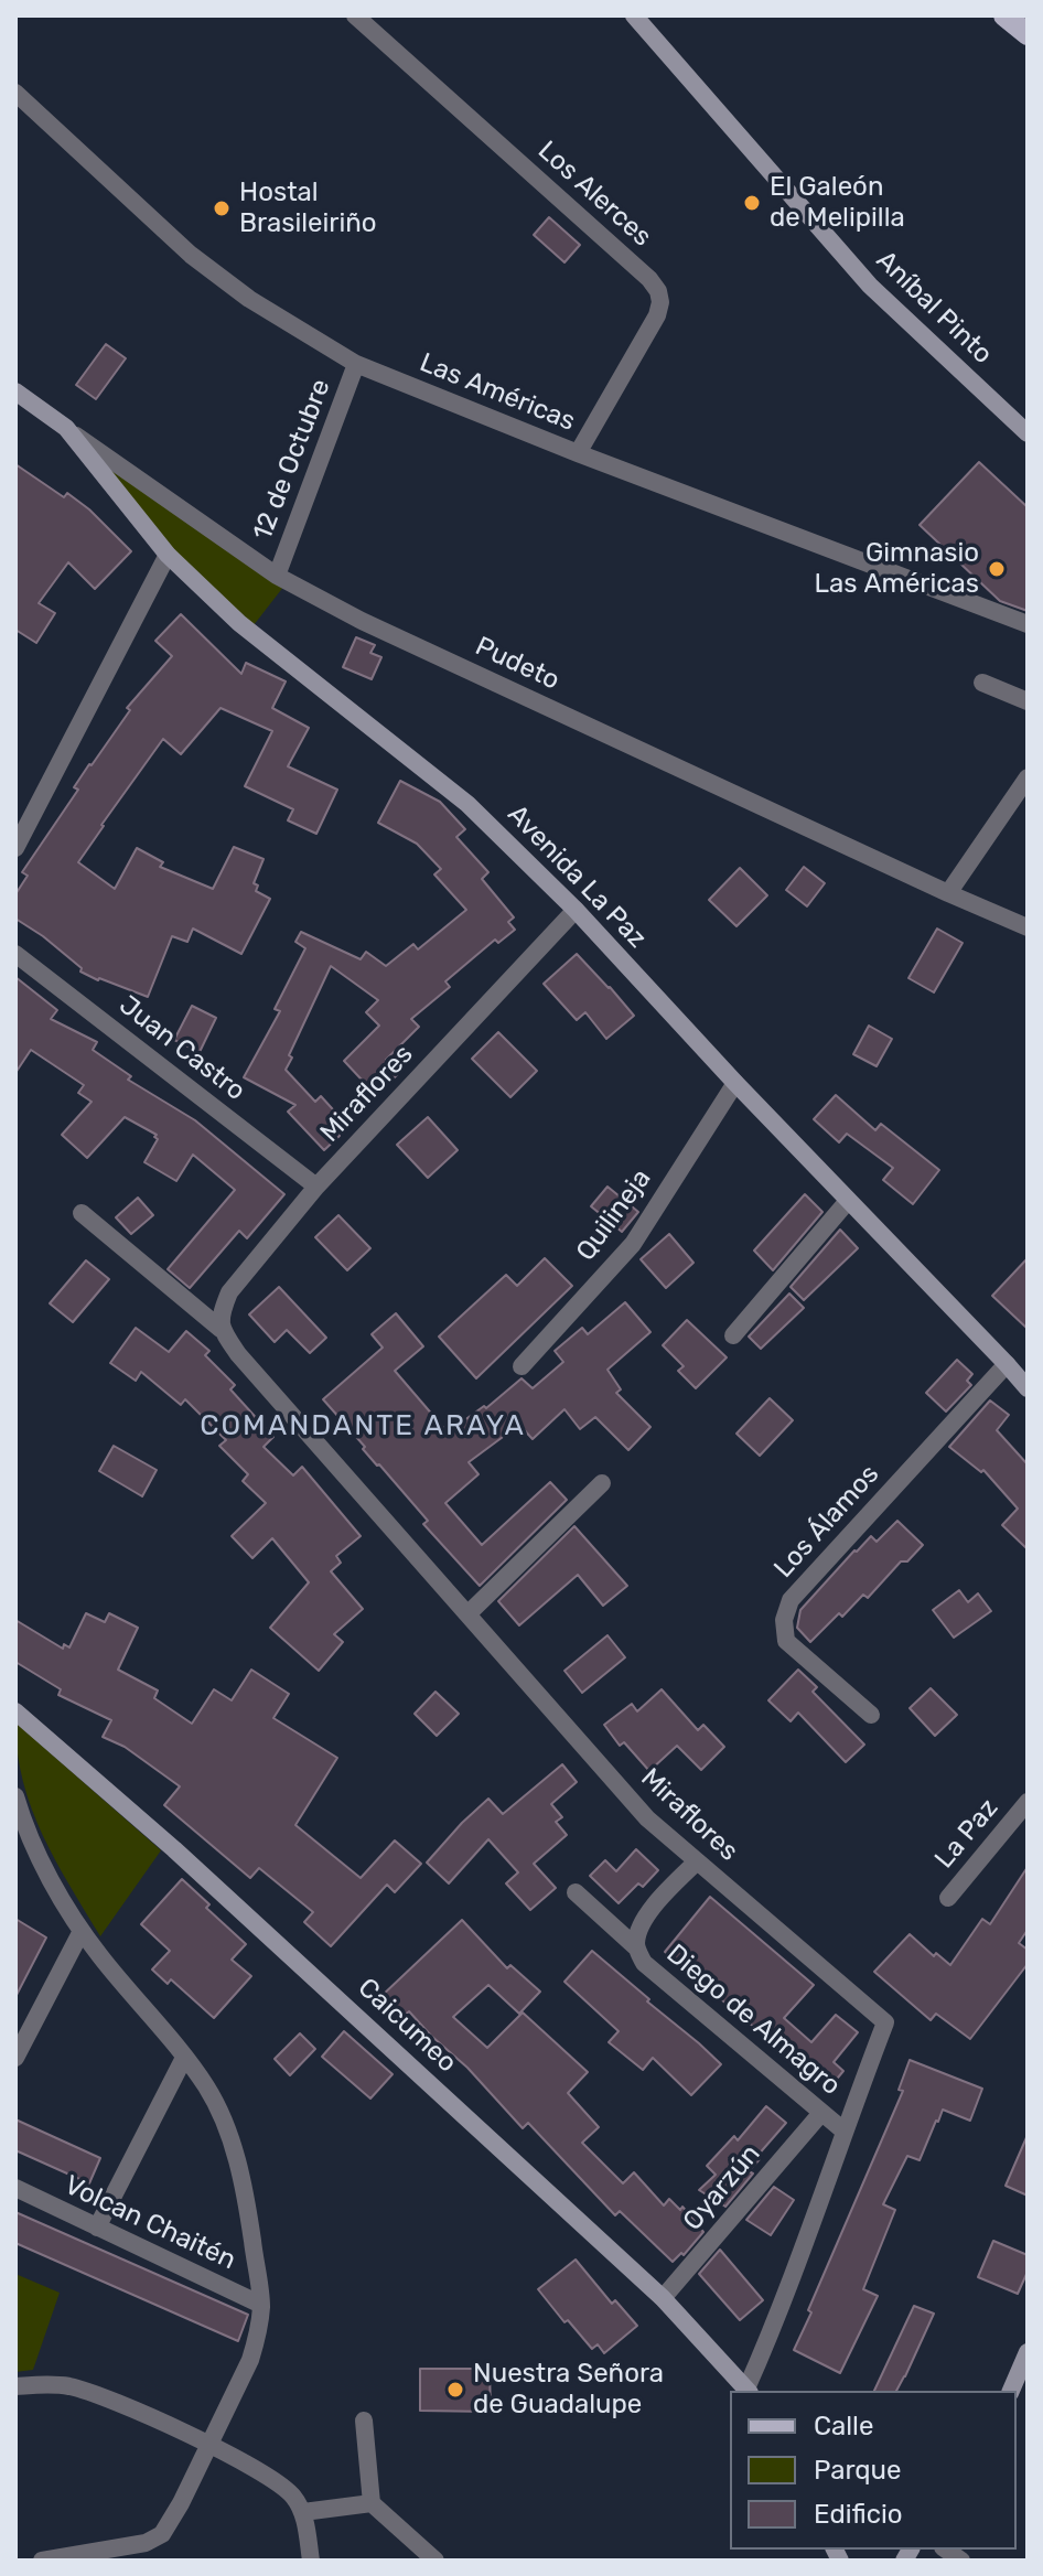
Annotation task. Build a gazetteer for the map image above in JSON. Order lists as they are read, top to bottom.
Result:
{
  "streets": {
    "street": [
      "Los Alerces",
      "Aníbal Pinto",
      "Las Américas",
      "12 de Octubre",
      "Pudeto",
      "Avenida La Paz",
      "Juan Castro",
      "Miraflores",
      "Quilineja",
      "Los Álamos",
      "La Paz",
      "Diego de Almagro",
      "Caicumeo",
      "Oyarzún",
      "Volcan Chaitén"
    ]
  },
  "crossings": [
    ["Los Alerces", "Las Américas"],
    ["Las Américas", "12 de Octubre"],
    ["12 de Octubre", "Pudeto"],
    ["Pudeto", "Avenida La Paz"],
    ["Avenida La Paz", "Miraflores"],
    ["Avenida La Paz", "Quilineja"],
    ["Avenida La Paz", "Los Álamos"],
    ["Juan Castro", "Miraflores"],
    ["Miraflores", "Diego de Almagro"],
    ["Miraflores", "Caicumeo"],
    ["Diego de Almagro", "Oyarzún"],
    ["Caicumeo", "Oyarzún"]
  ],
  "districts": ["COMANDANTE ARAYA"],
  "places": [
    "El Galeón de Melipilla",
    "Hostal Brasileiriño",
    "Gimnasio Las Américas",
    "Nuestra Señora de Guadalupe"
  ],
  "legend": ["Calle", "Parque", "Edificio"]
}
